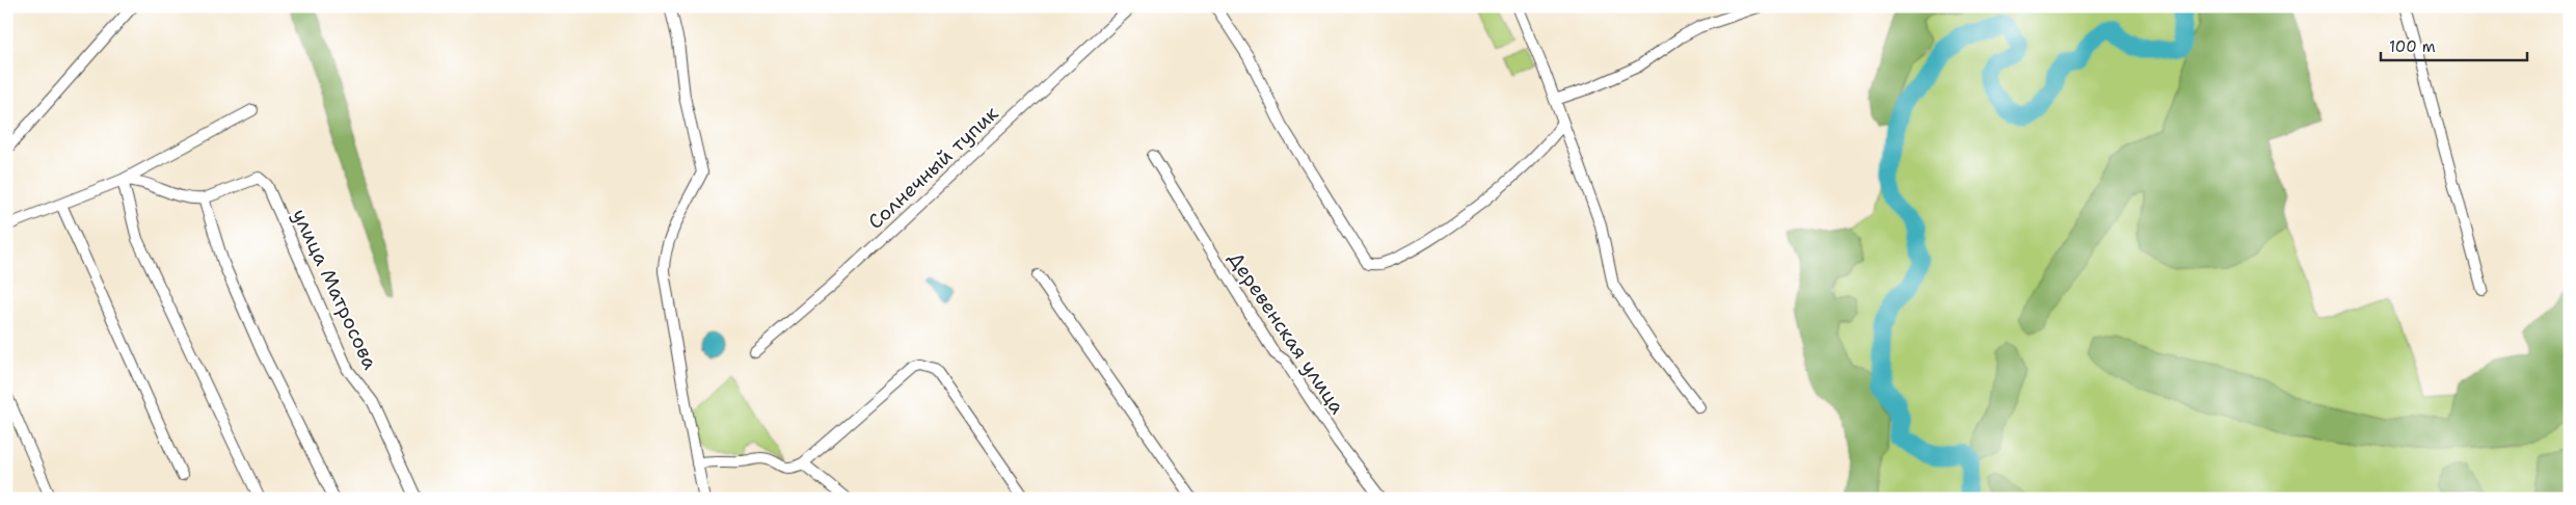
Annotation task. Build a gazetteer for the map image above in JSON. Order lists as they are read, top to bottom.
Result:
{
  "streets": {
    "street": ["Солнечный тупик", "улица Матросова", "Деревенская улица"]
  },
  "scale_bar": "100 m"
}
